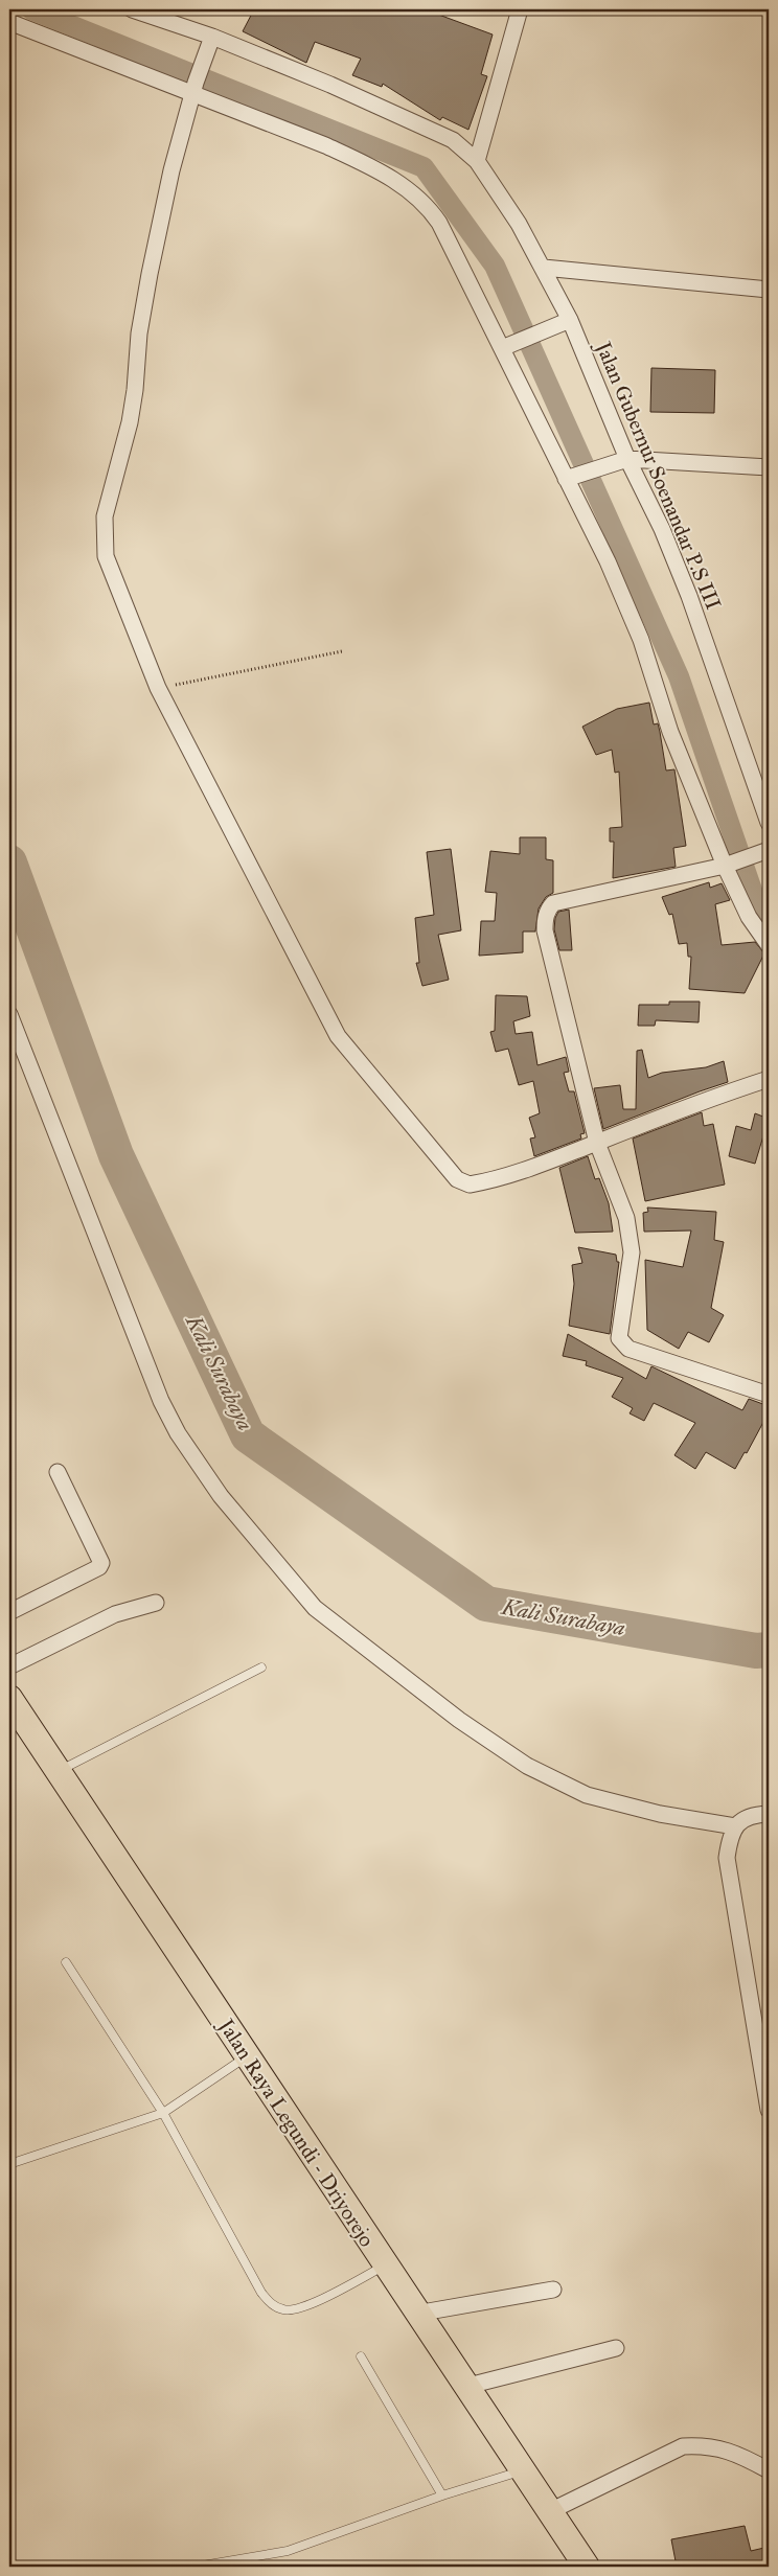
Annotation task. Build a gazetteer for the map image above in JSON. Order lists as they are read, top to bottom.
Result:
{
  "streets": {
    "main road": ["Jalan Raya Legundi - Driyorejo"],
    "street": ["Jalan Gubernur Soenandar P.S III"]
  },
  "water": ["Kali Surabaya"]
}
